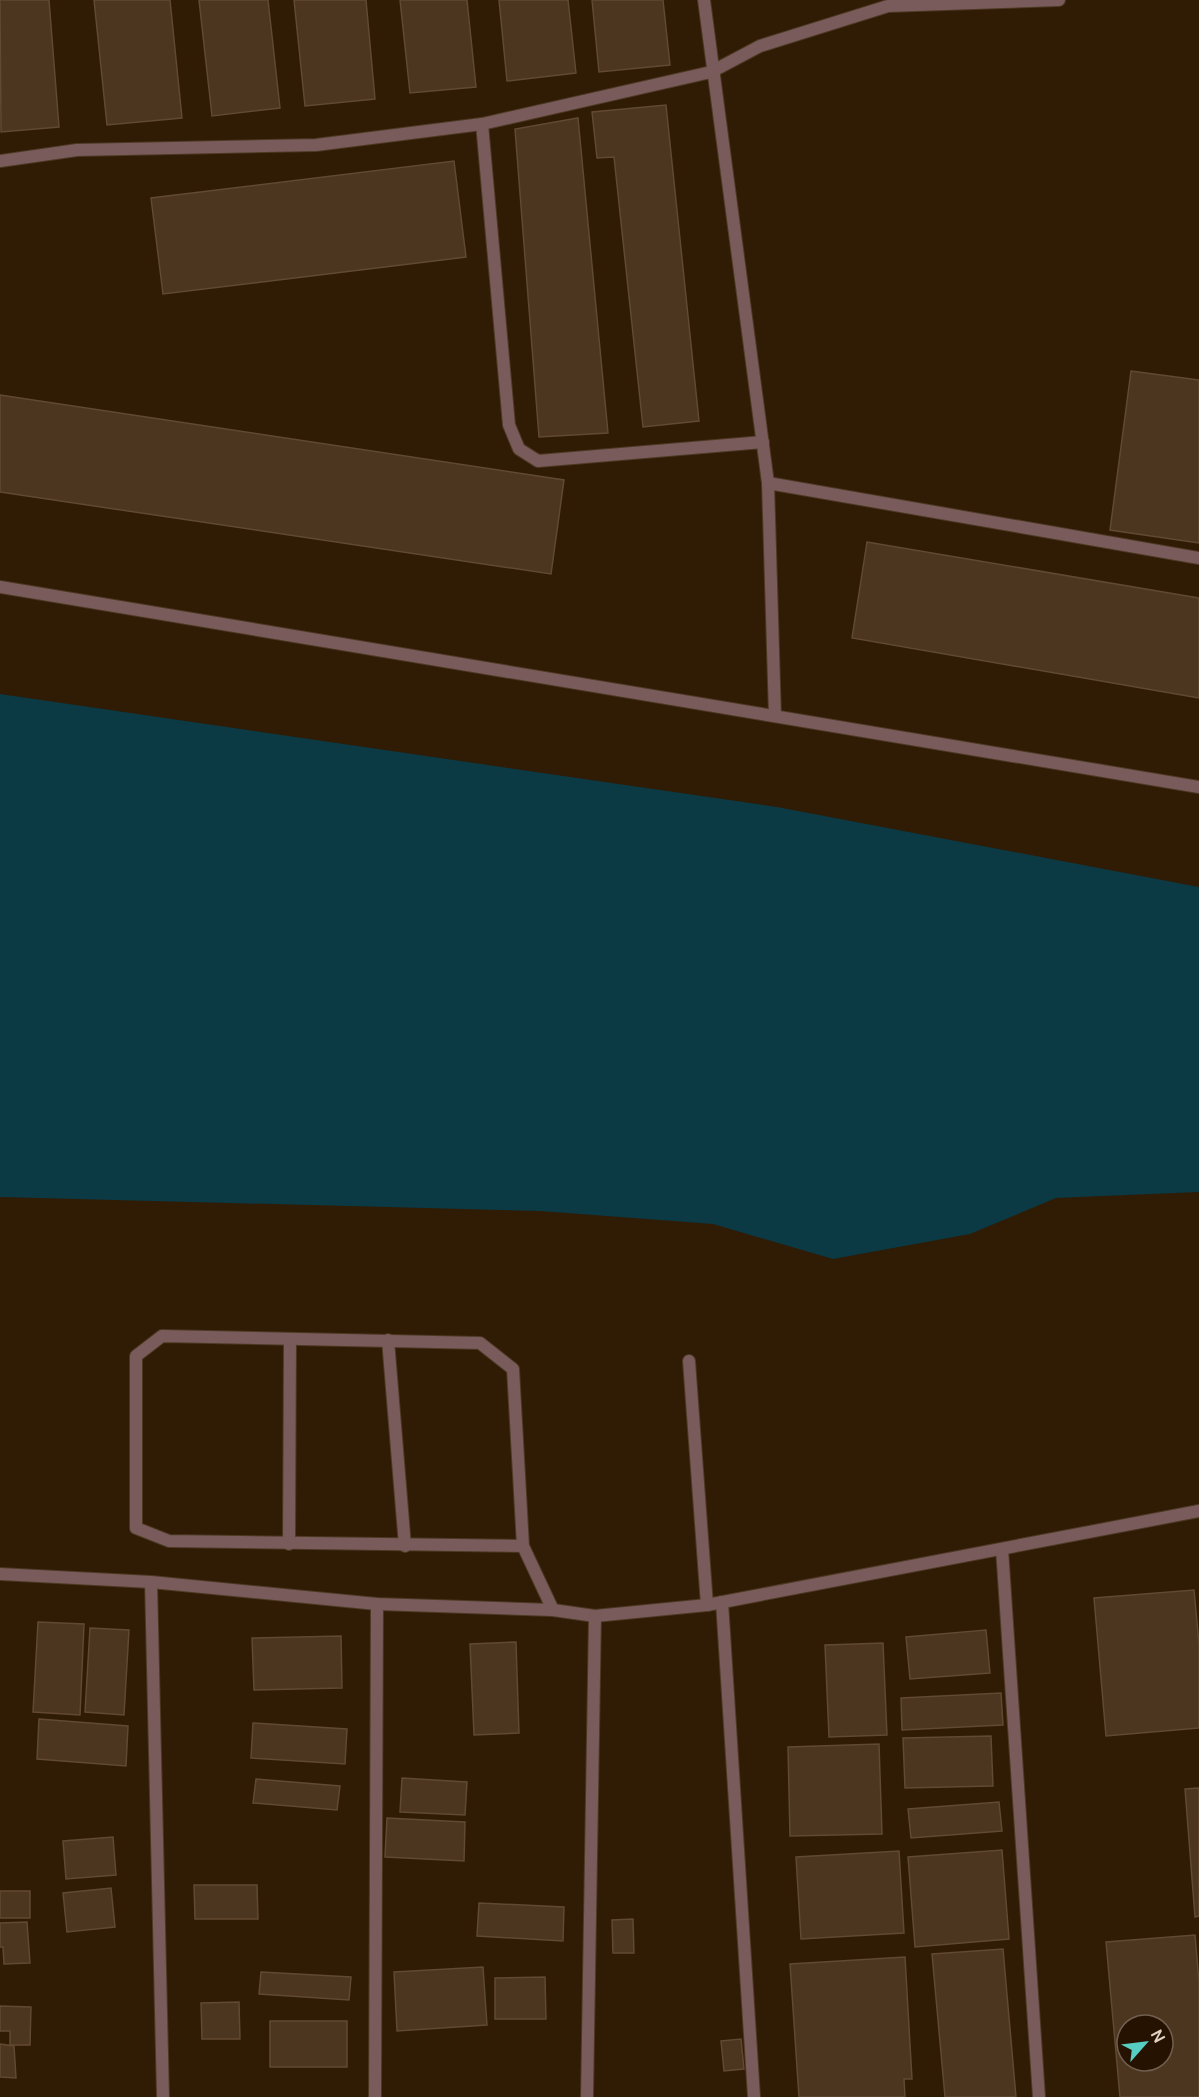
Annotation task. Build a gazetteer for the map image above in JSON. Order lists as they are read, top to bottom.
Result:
{
  "north": "top right"
}
